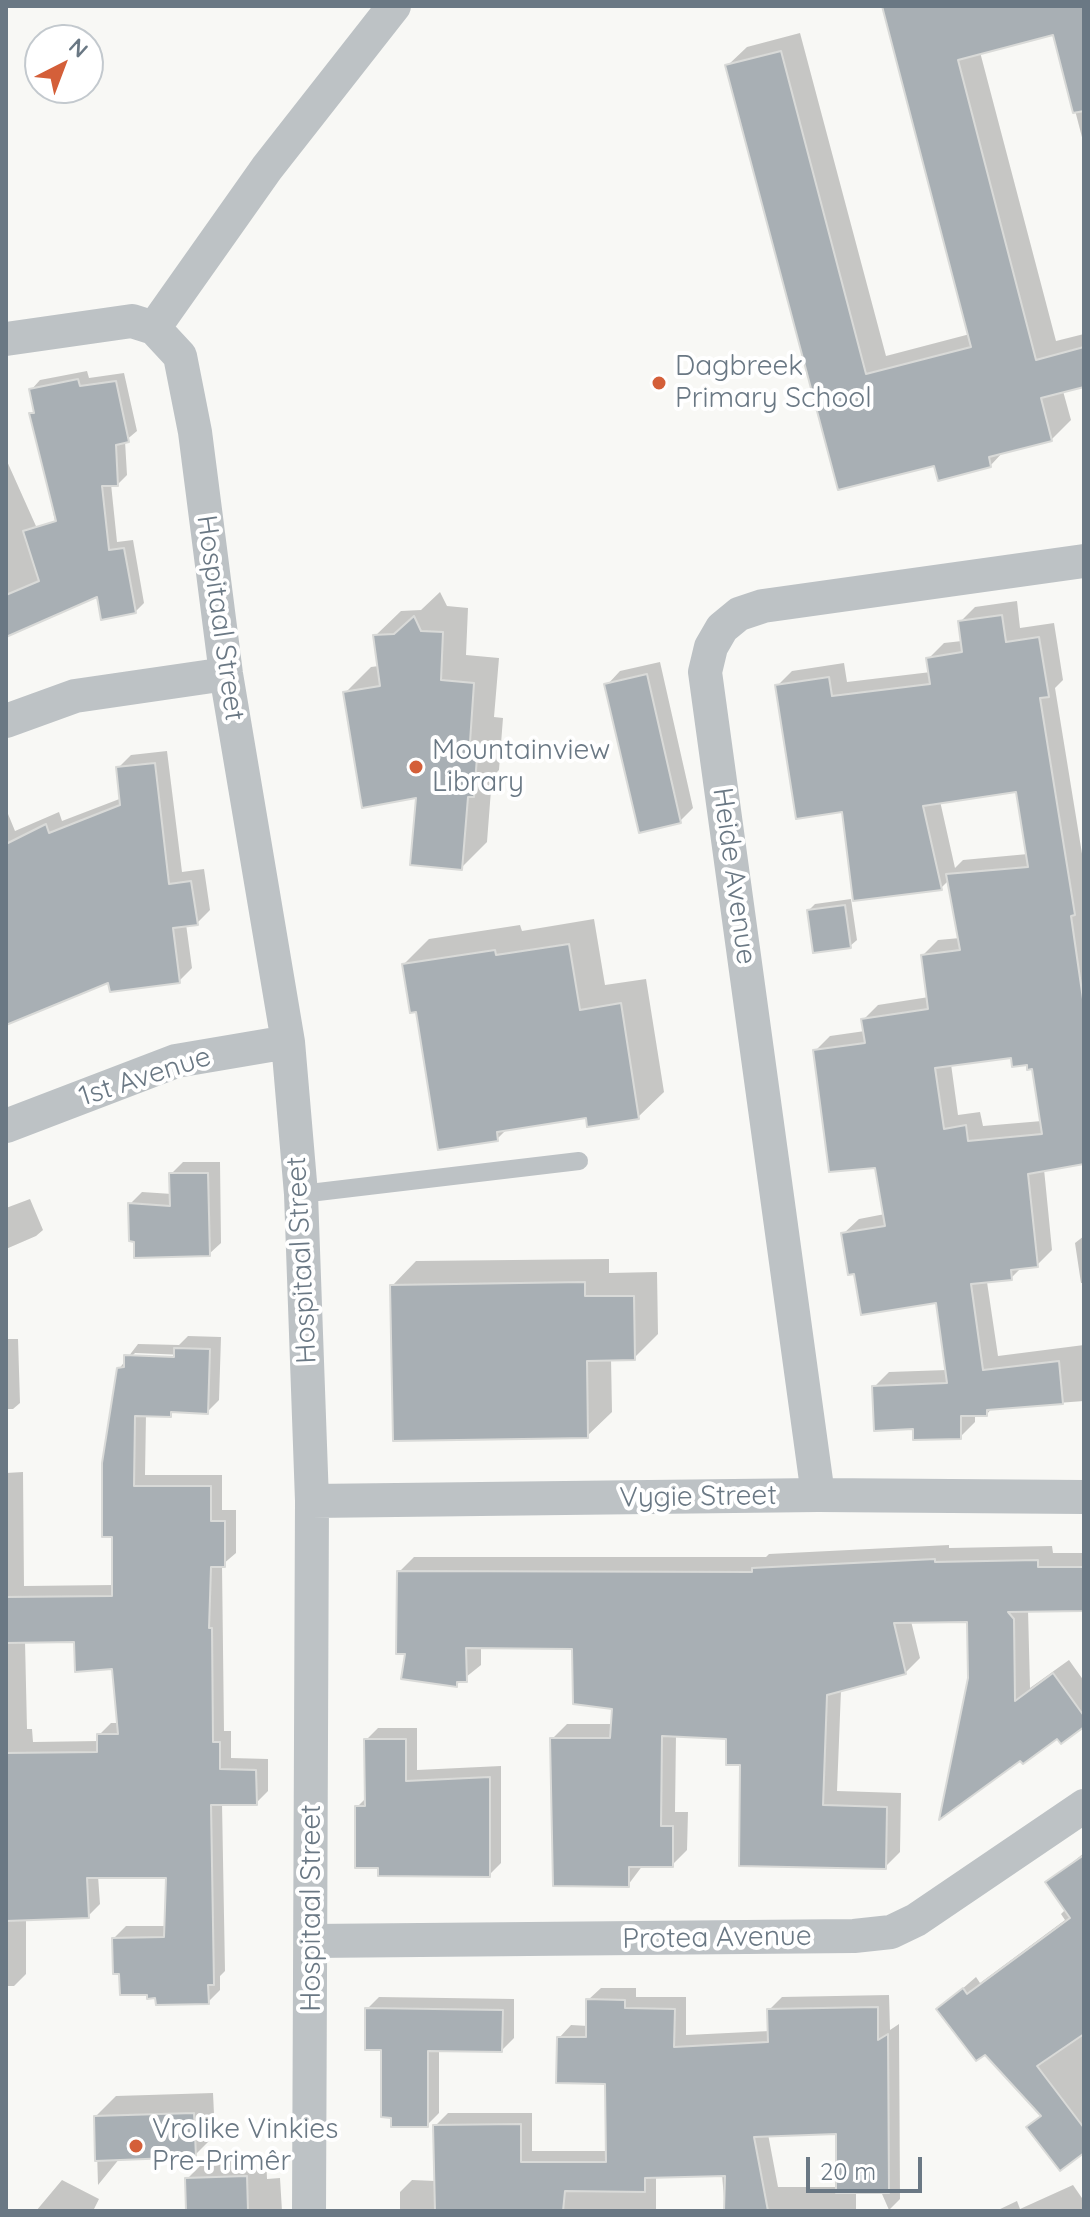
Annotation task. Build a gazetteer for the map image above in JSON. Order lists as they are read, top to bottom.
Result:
{
  "streets": {
    "street": [
      "Hospitaal Street",
      "Heide Avenue",
      "1st Avenue",
      "Vygie Street",
      "Protea Avenue"
    ]
  },
  "crossings": [
    ["Hospitaal Street", "1st Avenue"],
    ["Hospitaal Street", "Vygie Street"],
    ["Hospitaal Street", "Protea Avenue"],
    ["Heide Avenue", "Vygie Street"]
  ],
  "places": ["Dagbreek Primary School", "Mountainview Library", "Vrolike Vinkies Pre-Primêr"],
  "scale_bar": "20 m",
  "north": "top right"
}
